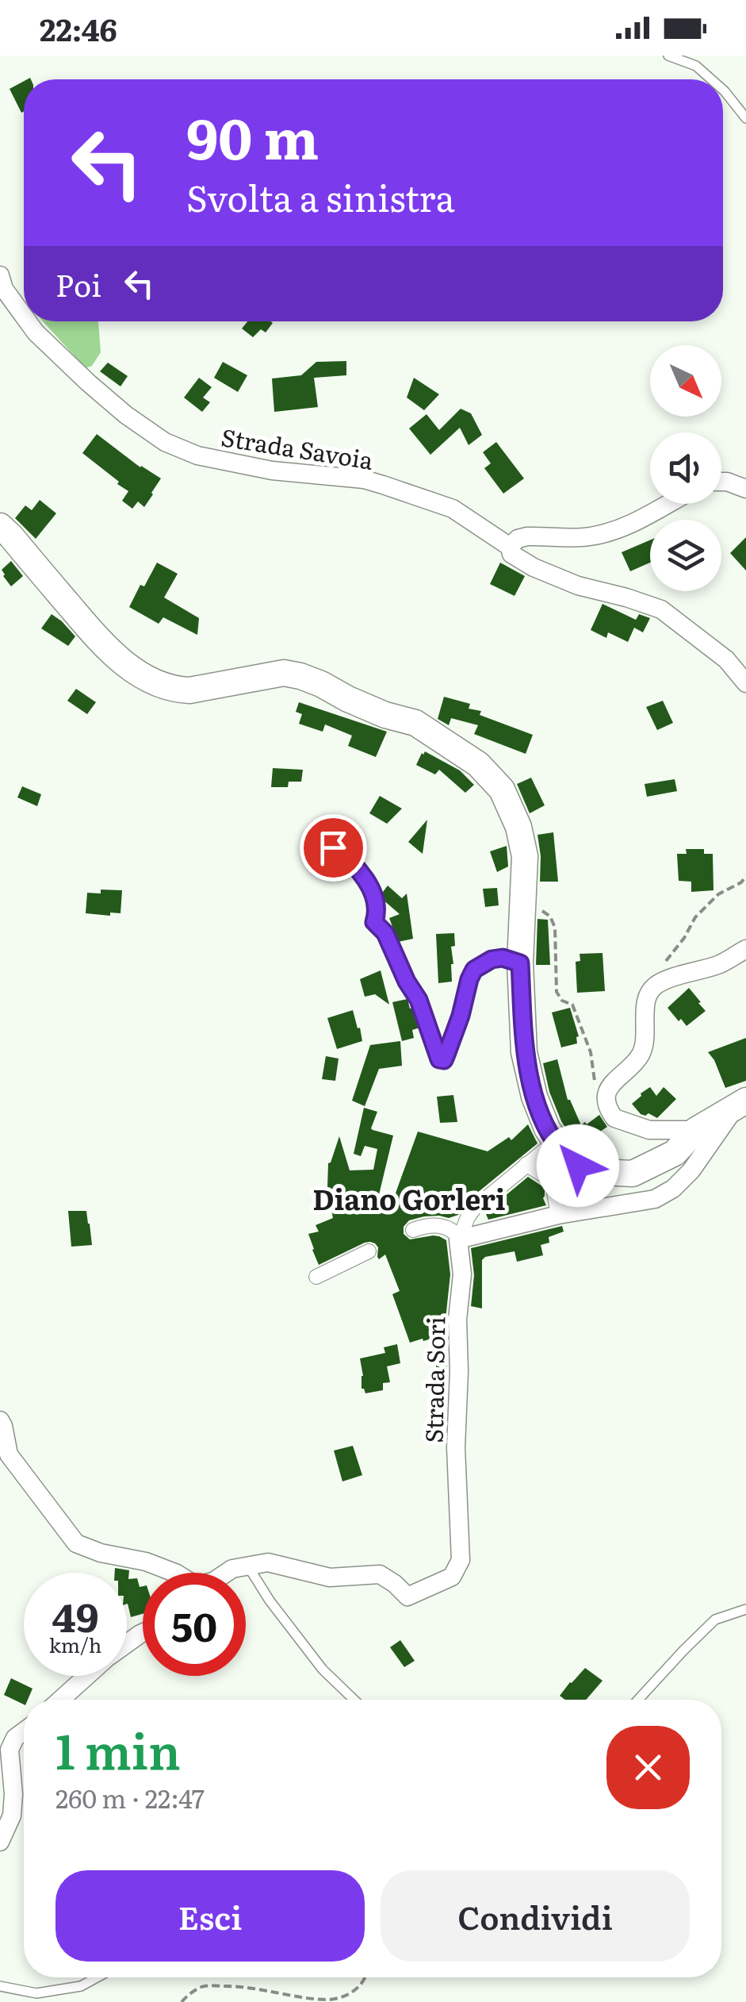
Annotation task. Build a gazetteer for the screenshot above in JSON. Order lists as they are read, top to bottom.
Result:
{
  "streets": {
    "street": ["Strada Savoia", "Strada Sori"]
  },
  "districts": ["Diano Gorleri"],
  "north": "bottom right",
  "page": {
    "status": "22:46",
    "turn": ["90 m", "Svolta a sinistra"],
    "then": "Poi",
    "speed": "49 km/h",
    "limit": "50",
    "heading": ["1 min", "260 m · 22:47"],
    "buttons": ["Esci", "Condividi"]
  }
}
